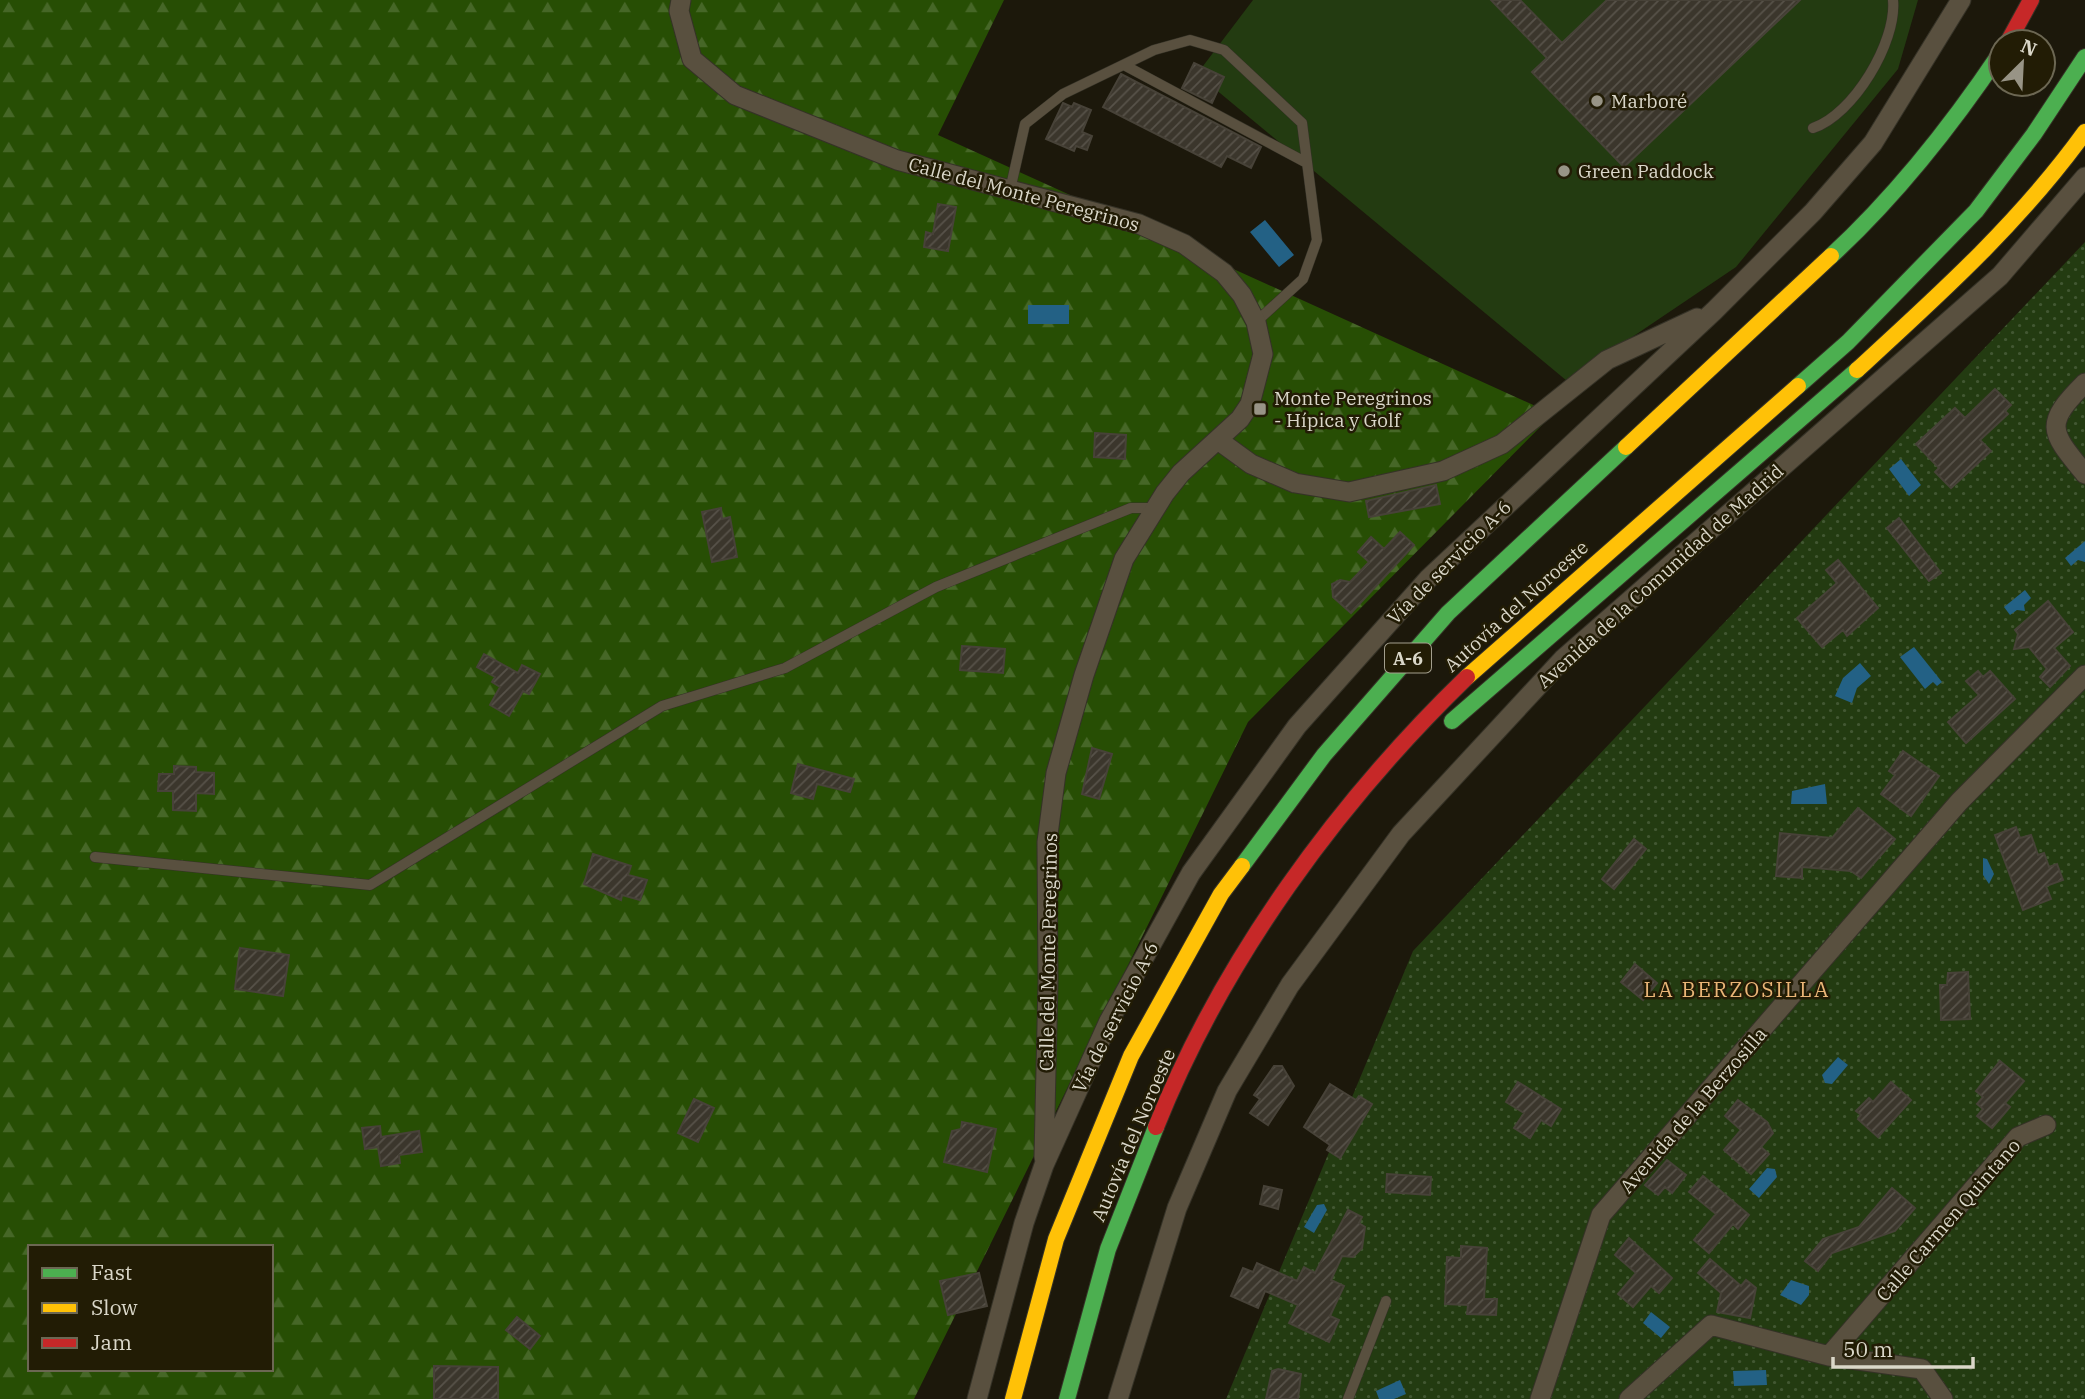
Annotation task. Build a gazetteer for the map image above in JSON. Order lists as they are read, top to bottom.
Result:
{
  "streets": {
    "highway": ["Autovía del Noroeste", "A-6"],
    "street": [
      "Calle del Monte Peregrinos",
      "Vía de servicio A-6",
      "Avenida de la Comunidad de Madrid",
      "Avenida de la Berzosilla",
      "Calle Carmen Quintano"
    ]
  },
  "crossings": [
    ["Calle del Monte Peregrinos", "Vía de servicio A-6"]
  ],
  "districts": ["LA BERZOSILLA"],
  "places": {
    "other": ["Marboré", "Green Paddock"],
    "transit": ["Monte Peregrinos - Hípica y Golf"]
  },
  "legend": ["Fast", "Slow", "Jam"],
  "scale_bar": "50 m",
  "north": "top right"
}
